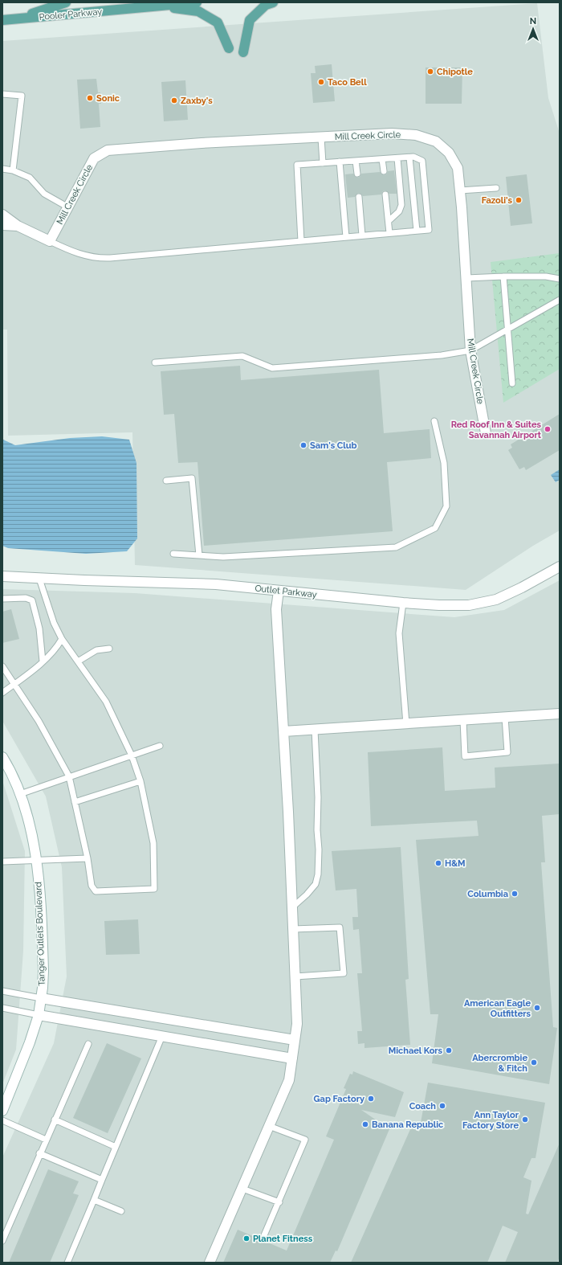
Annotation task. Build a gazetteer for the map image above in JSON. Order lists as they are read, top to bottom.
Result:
{
  "streets": {
    "main road": ["Pooler Parkway"],
    "street": ["Mill Creek Circle", "Outlet Parkway", "Tanger Outlets Boulevard"]
  },
  "places": [
    "Chipotle",
    "Taco Bell",
    "Sonic",
    "Zaxby's",
    "Fazoli's",
    "Red Roof Inn & Suites Savannah Airport",
    "Sam's Club",
    "H&M",
    "Columbia",
    "American Eagle Outfitters",
    "Michael Kors",
    "Abercrombie & Fitch",
    "Gap Factory",
    "Coach",
    "Ann Taylor Factory Store",
    "Banana Republic",
    "Planet Fitness"
  ],
  "north": "top"
}
